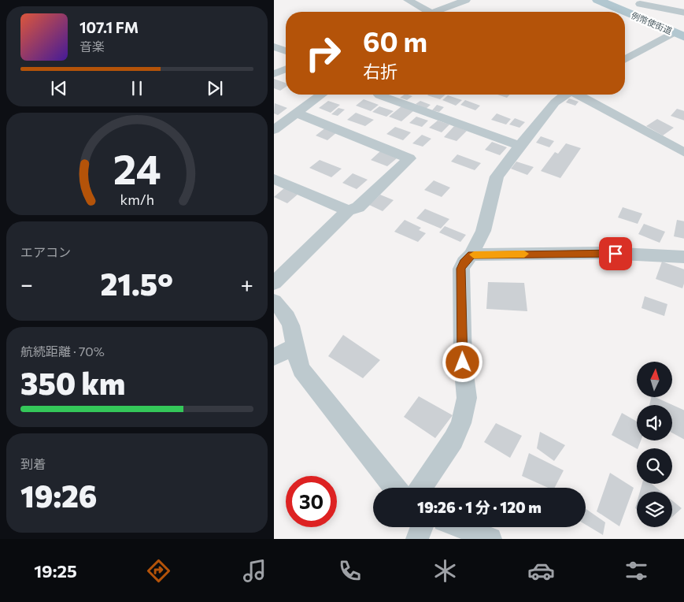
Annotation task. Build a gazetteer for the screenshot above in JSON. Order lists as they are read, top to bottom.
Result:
{
  "streets": {
    "main road": ["例幣使街道"]
  },
  "north": "top",
  "page": {
    "turn": ["60 m", "右折"],
    "song": ["107.1 FM", "音楽"],
    "tile": [
      "エアコン",
      ["航続距離 · 70%", "350 km"],
      ["到着", "19:26"]
    ],
    "heat": ["−", "21.5°", "+"],
    "limit": "30",
    "trip": "19:26 · 1 分 · 120 m",
    "tabs": "19:25",
    "gauge": ["24", "km/h"]
  }
}
